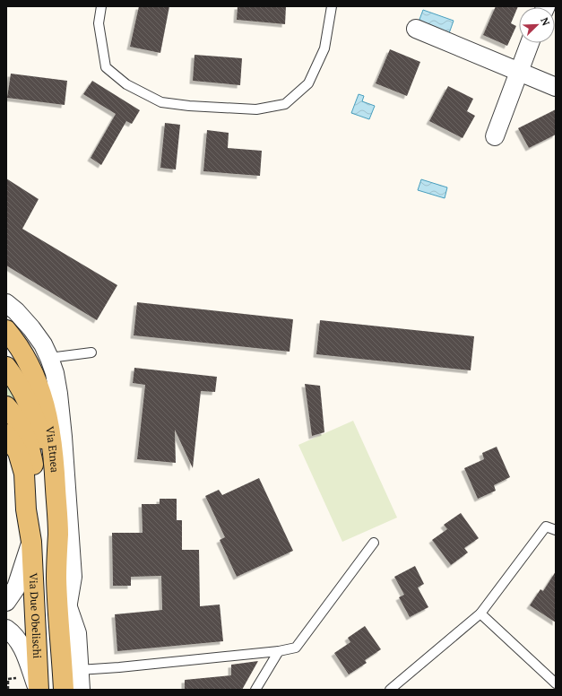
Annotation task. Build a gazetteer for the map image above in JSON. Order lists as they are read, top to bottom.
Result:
{
  "streets": {
    "main road": ["Via Etnea", "Via Due Obelischi"]
  },
  "north": "top right"
}
